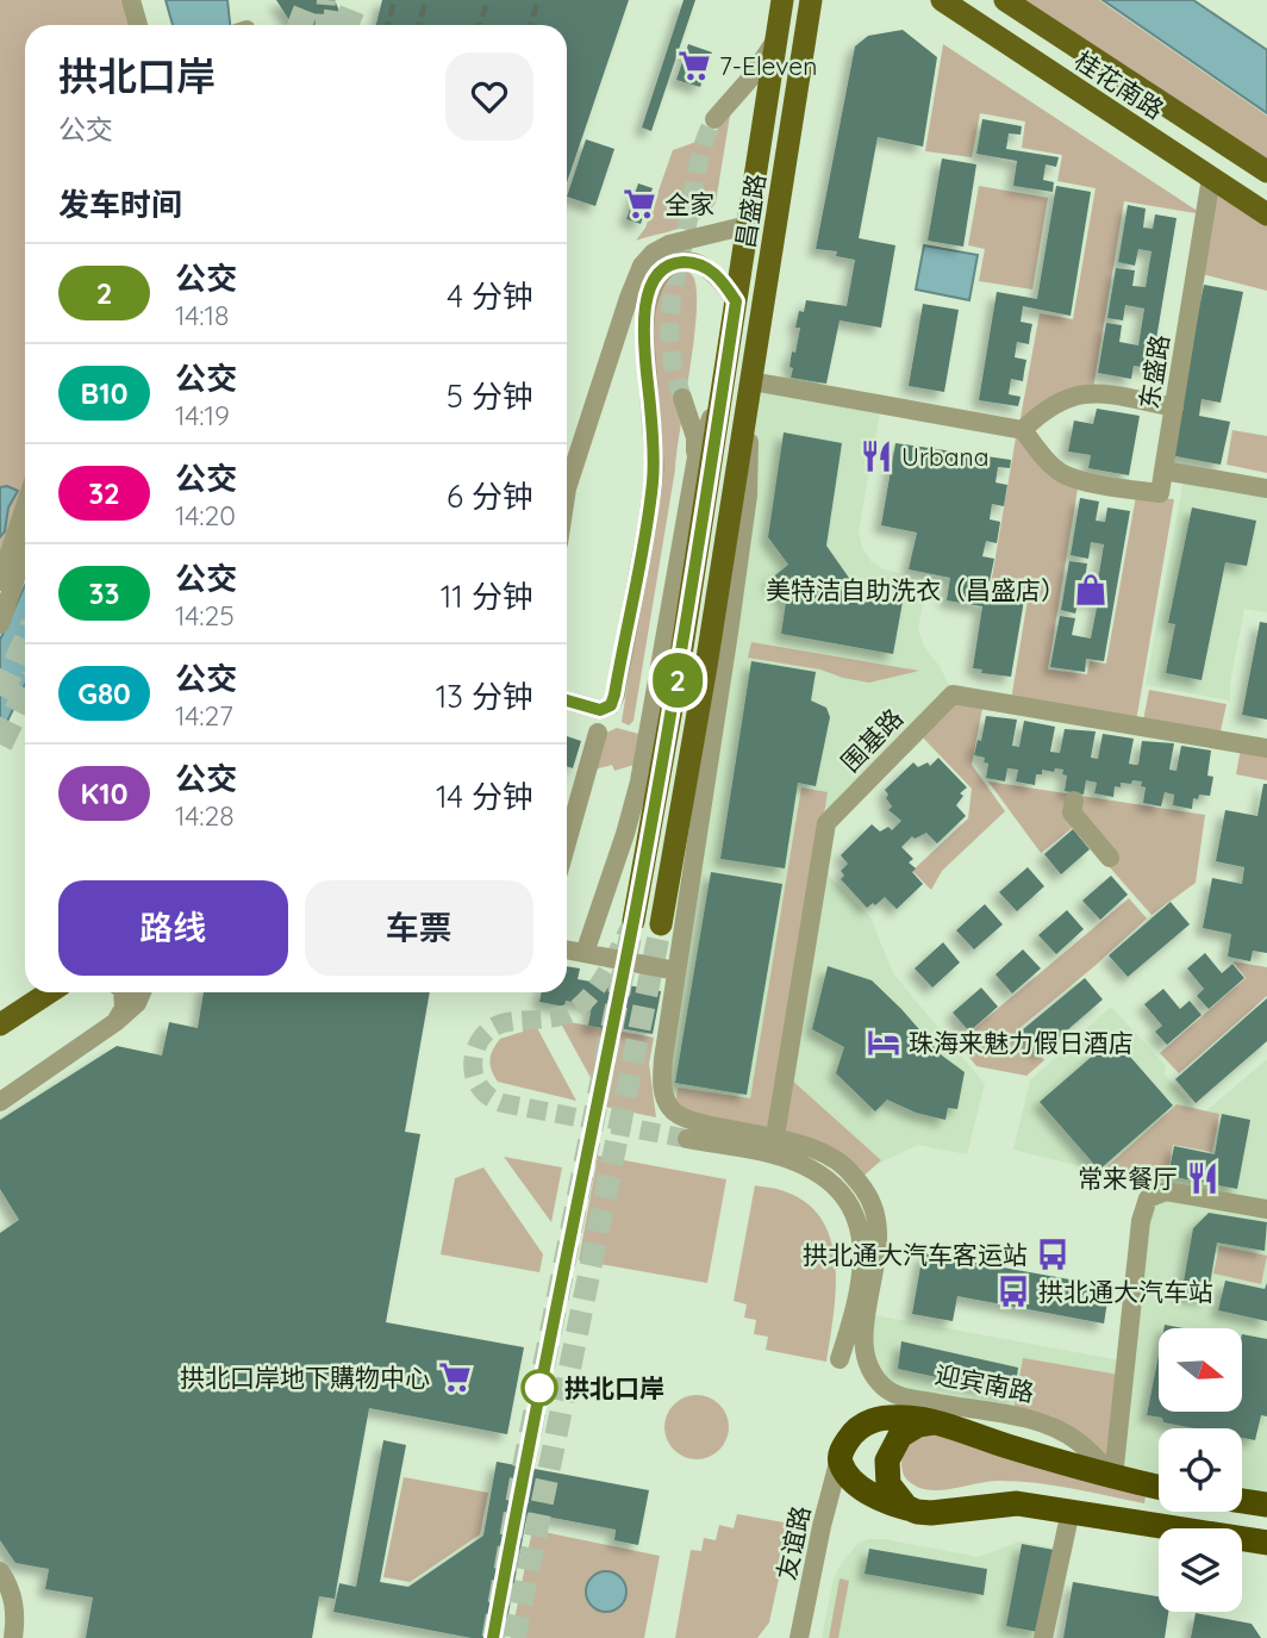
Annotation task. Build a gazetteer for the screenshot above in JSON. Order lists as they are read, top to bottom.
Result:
{
  "streets": {
    "highway": ["迎宾南路"],
    "main road": ["桂花南路", "昌盛路"],
    "street": ["东盛路", "围基路", "友谊路"]
  },
  "crossings": [
    ["桂花南路", "东盛路"],
    ["围基路", "迎宾南路"],
    ["迎宾南路", "友谊路"]
  ],
  "places": {
    "supermarket": ["7-Eleven", "全家", "拱北口岸地下購物中心"],
    "restaurant": ["Urbana", "常来餐厅"],
    "shop": ["美特洁自助洗衣（昌盛店）"],
    "hotel": ["珠海来魅力假日酒店"],
    "bus stop": ["拱北通大汽车客运站", "拱北通大汽车站"],
    "other": ["拱北口岸"]
  },
  "lines": ["bus line 2"],
  "north": "right",
  "page": {
    "on_map": "2",
    "heading": [
      ["拱北口岸", "公交"],
      "发车时间"
    ],
    "list": [
      {
        "mark": "2",
        "name": "公交",
        "note": "14:18",
        "value": "4 分钟"
      },
      {
        "mark": "B10",
        "name": "公交",
        "note": "14:19",
        "value": "5 分钟"
      },
      {
        "mark": "32",
        "name": "公交",
        "note": "14:20",
        "value": "6 分钟"
      },
      {
        "mark": "33",
        "name": "公交",
        "note": "14:25",
        "value": "11 分钟"
      },
      {
        "mark": "G80",
        "name": "公交",
        "note": "14:27",
        "value": "13 分钟"
      },
      {
        "mark": "K10",
        "name": "公交",
        "note": "14:28",
        "value": "14 分钟"
      }
    ],
    "buttons": ["路线", "车票"]
  }
}
